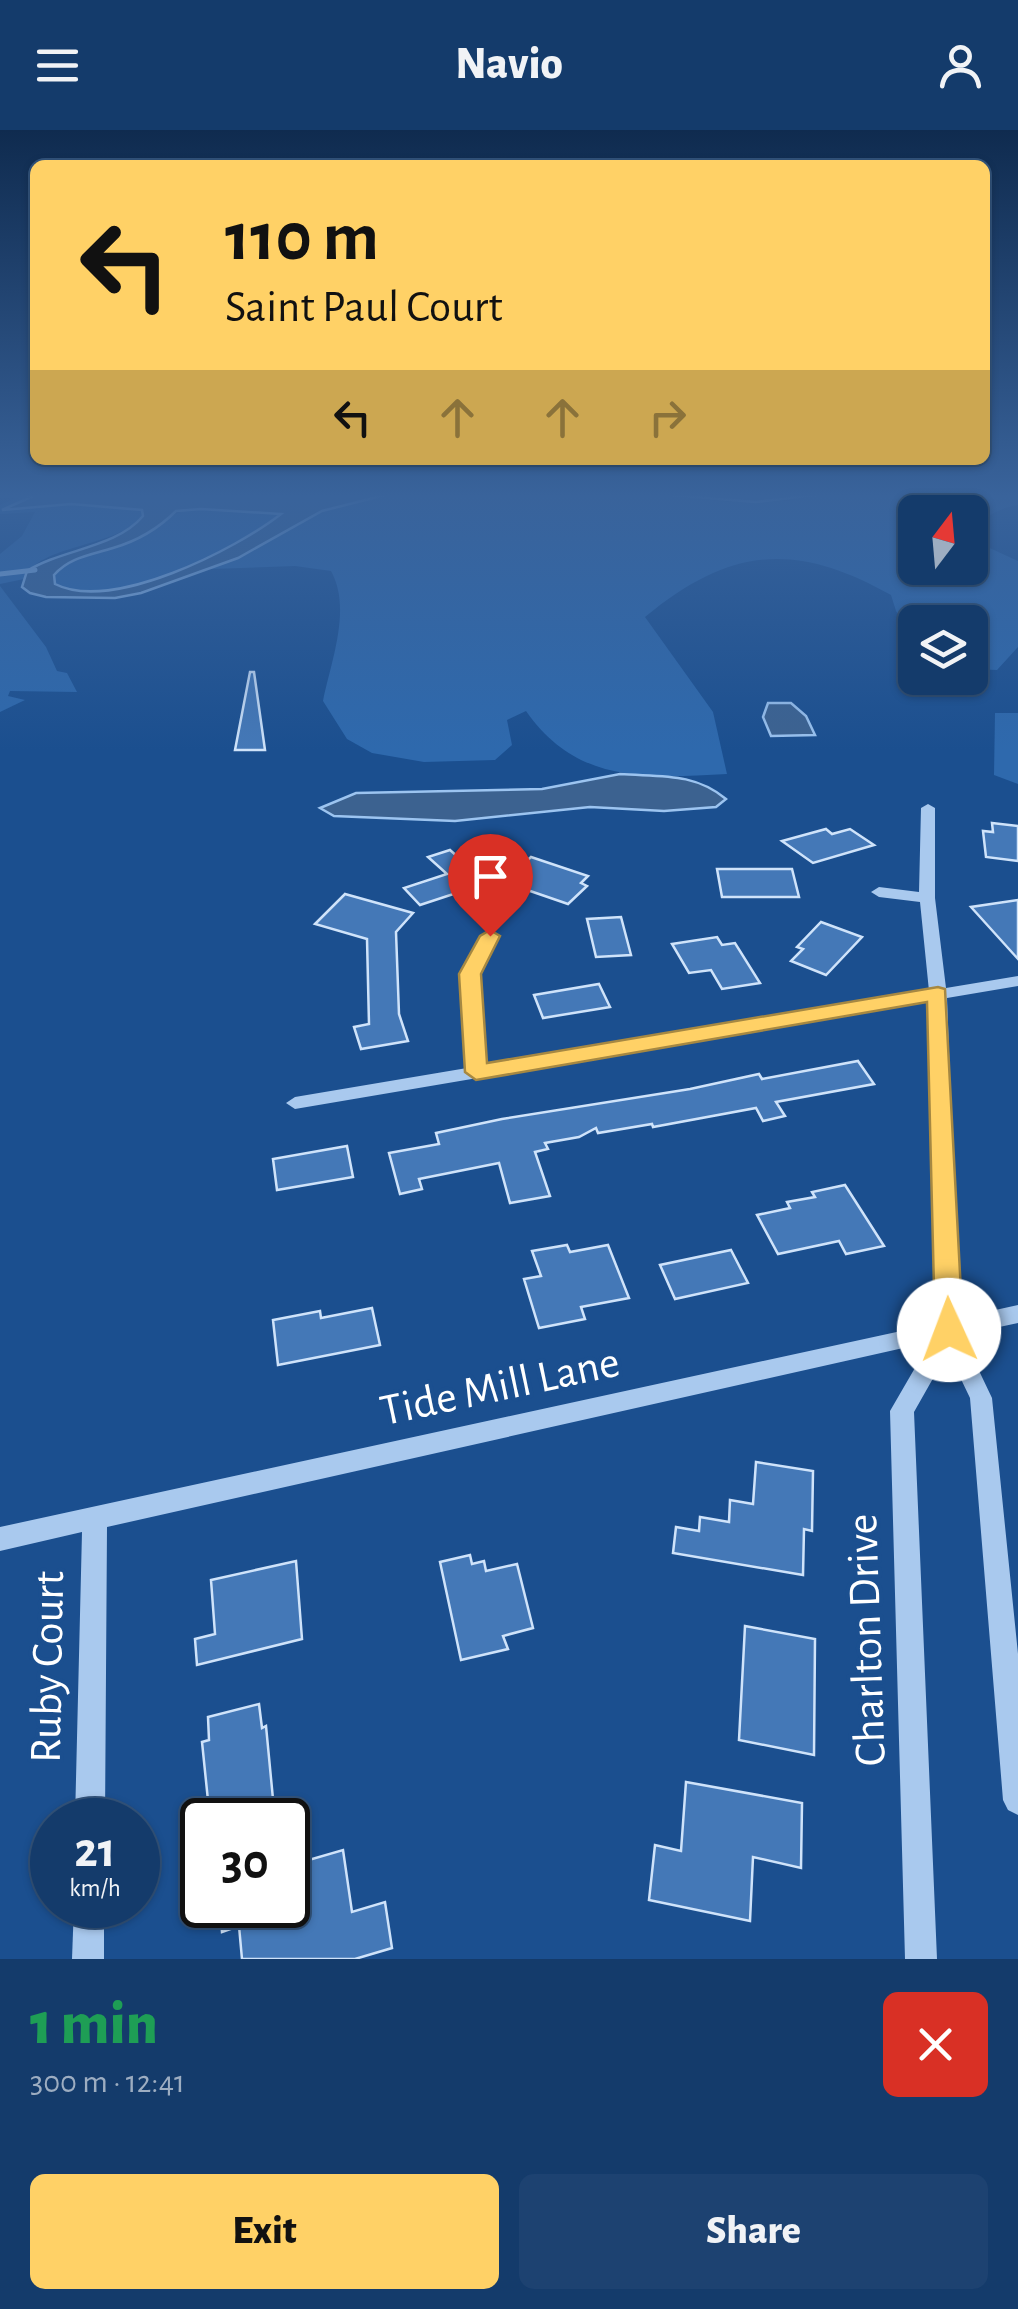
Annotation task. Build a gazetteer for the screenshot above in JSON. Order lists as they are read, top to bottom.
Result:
{
  "streets": {
    "street": ["Tide Mill Lane", "Charlton Drive", "Ruby Court"]
  },
  "crossings": [
    ["Tide Mill Lane", "Charlton Drive"],
    ["Tide Mill Lane", "Ruby Court"]
  ],
  "north": "top",
  "page": {
    "header": "Navio",
    "turn": ["110 m", "Saint Paul Court"],
    "speed": "21 km/h",
    "limit": "30",
    "heading": ["1 min", "300 m · 12:41"],
    "buttons": ["Exit", "Share"]
  }
}
